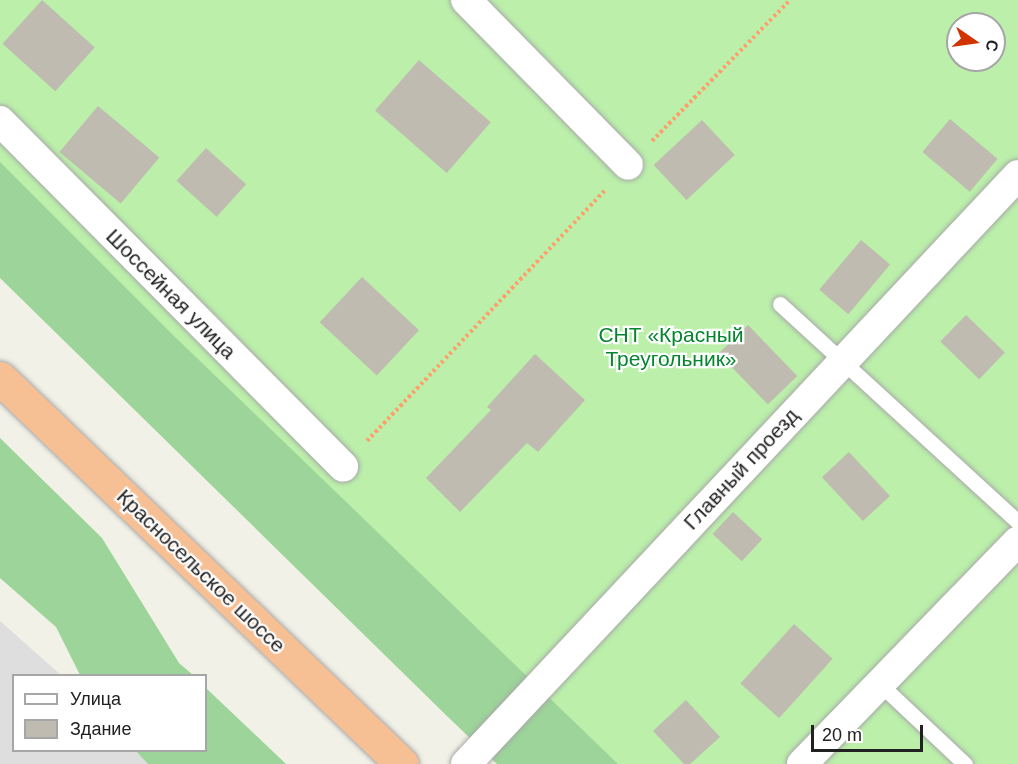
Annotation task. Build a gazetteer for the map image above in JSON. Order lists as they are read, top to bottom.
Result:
{
  "streets": {
    "highway": ["Красносельское шоссе"],
    "street": ["Шоссейная улица", "Главный проезд"]
  },
  "parks": ["СНТ «Красный Треугольник»"],
  "legend": ["Улица", "Здание"],
  "scale_bar": "20 m",
  "north": "right"
}
